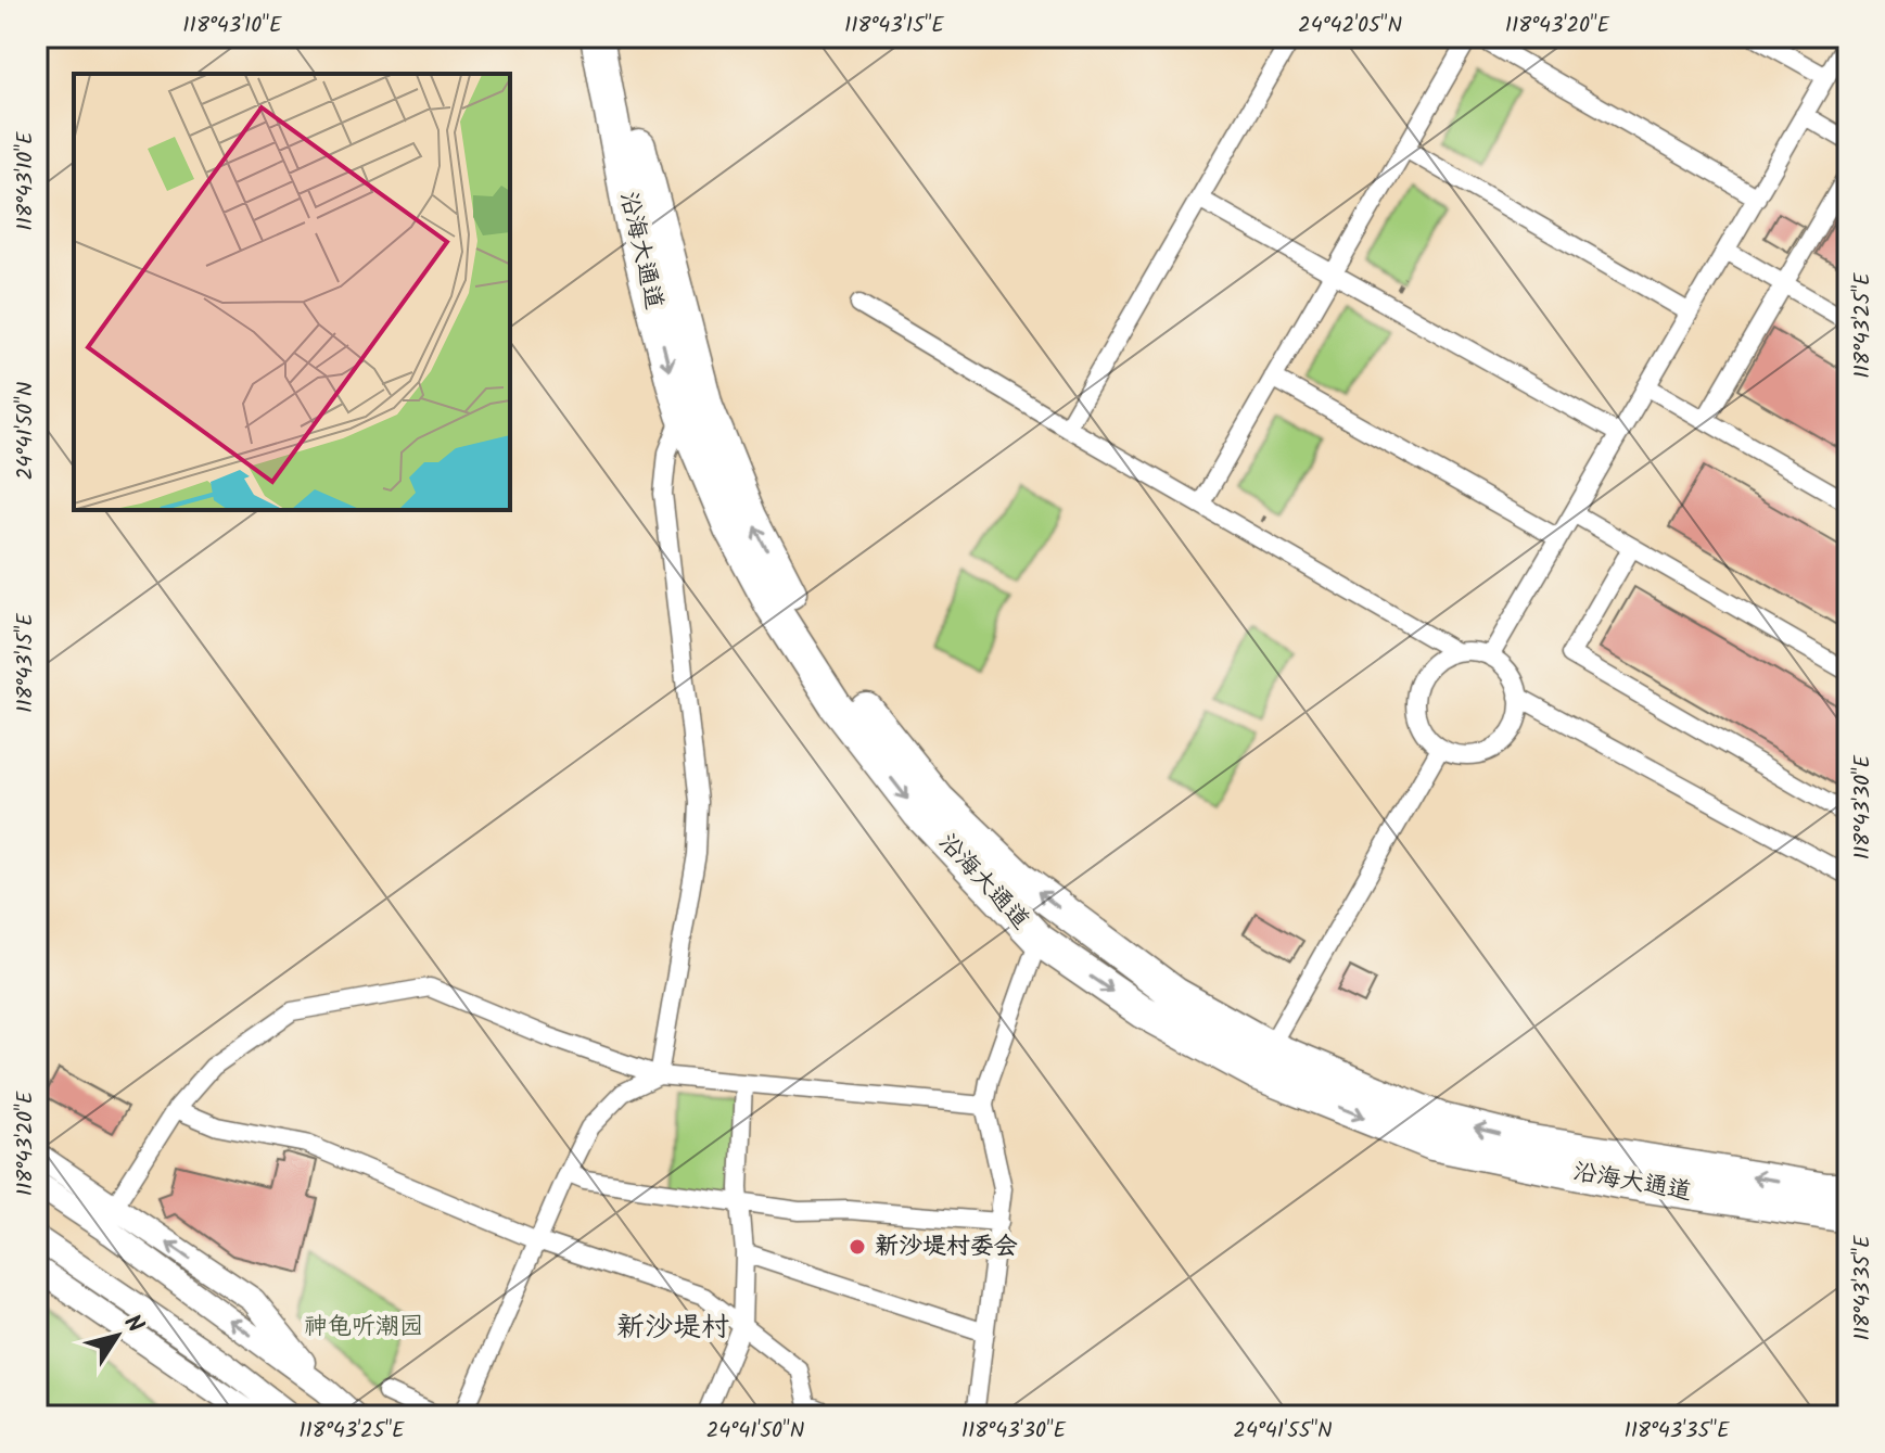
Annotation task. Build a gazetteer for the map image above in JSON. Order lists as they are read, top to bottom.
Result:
{
  "streets": {
    "highway": ["沿海大通道"]
  },
  "districts": ["新沙堤村"],
  "parks": ["神龟听潮园"],
  "places": ["新沙堤村委会"],
  "north": "top right",
  "coordinates": [
    "118°43'10\"E",
    "118°43'15\"E",
    "24°42'05\"N",
    "118°43'20\"E",
    "118°43'25\"E",
    "24°41'50\"N",
    "118°43'30\"E",
    "118°43'35\"E",
    "24°41'55\"N"
  ]
}
